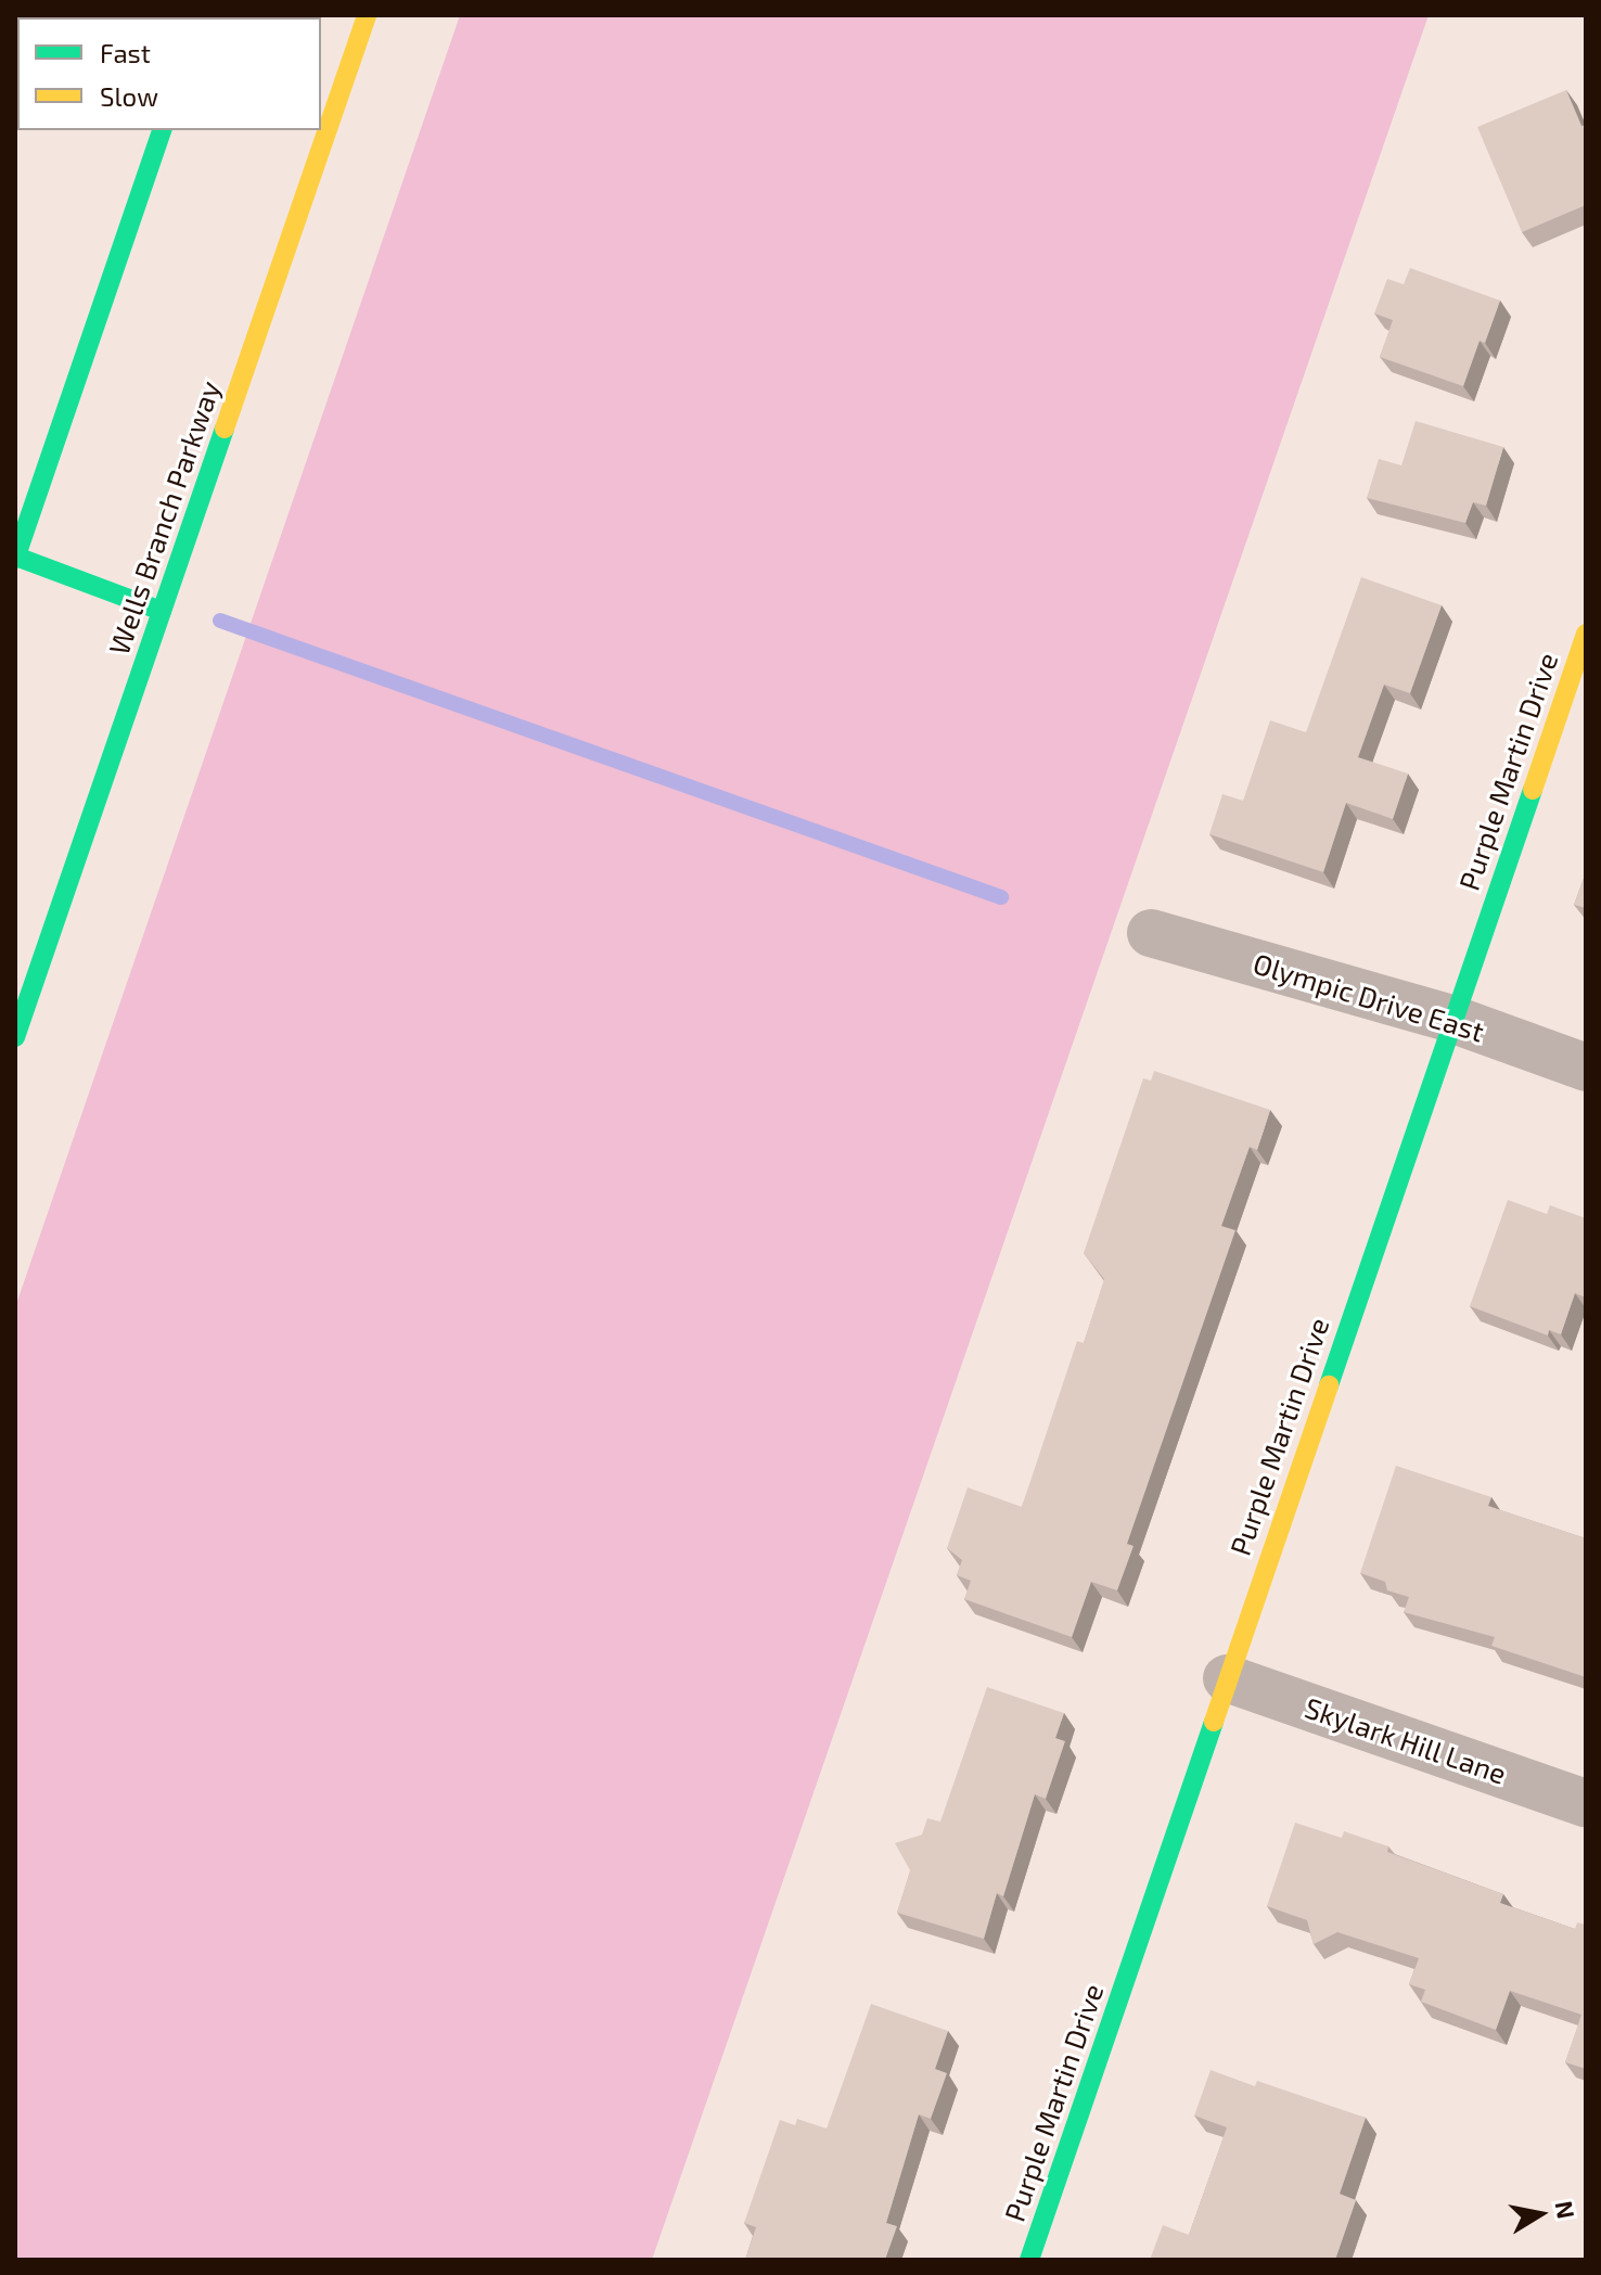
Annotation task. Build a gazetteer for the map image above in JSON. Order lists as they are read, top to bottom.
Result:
{
  "streets": {
    "street": [
      "Wells Branch Parkway",
      "Purple Martin Drive",
      "Olympic Drive East",
      "Skylark Hill Lane"
    ]
  },
  "crossings": [
    ["Purple Martin Drive", "Olympic Drive East"],
    ["Purple Martin Drive", "Skylark Hill Lane"]
  ],
  "legend": ["Fast", "Slow"],
  "north": "right"
}
